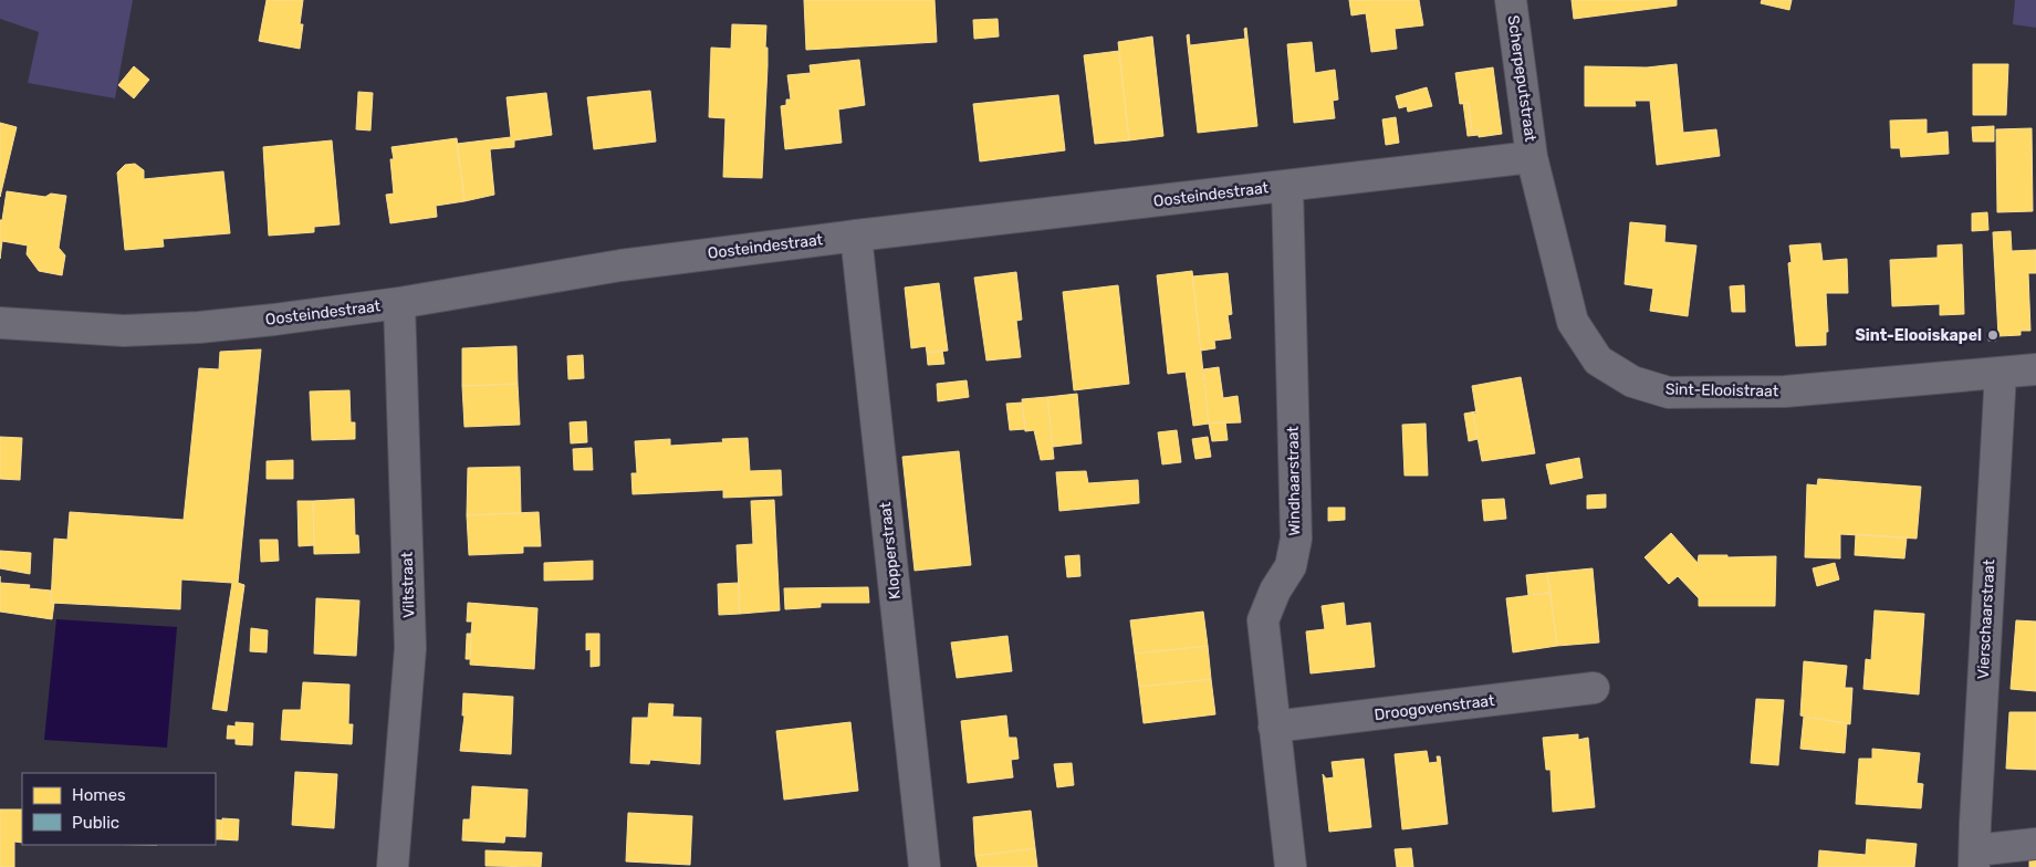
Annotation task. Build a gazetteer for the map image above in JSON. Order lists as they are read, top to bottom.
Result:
{
  "streets": {
    "street": [
      "Scherpeputstraat",
      "Oosteindestraat",
      "Sint-Elooistraat",
      "Windhaarstraat",
      "Klopperstraat",
      "Viltstraat",
      "Vierschaarstraat",
      "Droogovenstraat"
    ]
  },
  "crossings": [
    ["Scherpeputstraat", "Oosteindestraat"],
    ["Scherpeputstraat", "Sint-Elooistraat"],
    ["Oosteindestraat", "Sint-Elooistraat"],
    ["Oosteindestraat", "Windhaarstraat"],
    ["Oosteindestraat", "Klopperstraat"],
    ["Oosteindestraat", "Viltstraat"],
    ["Sint-Elooistraat", "Vierschaarstraat"],
    ["Windhaarstraat", "Droogovenstraat"]
  ],
  "places": ["Sint-Elooiskapel"],
  "legend": ["Homes", "Public"]
}
